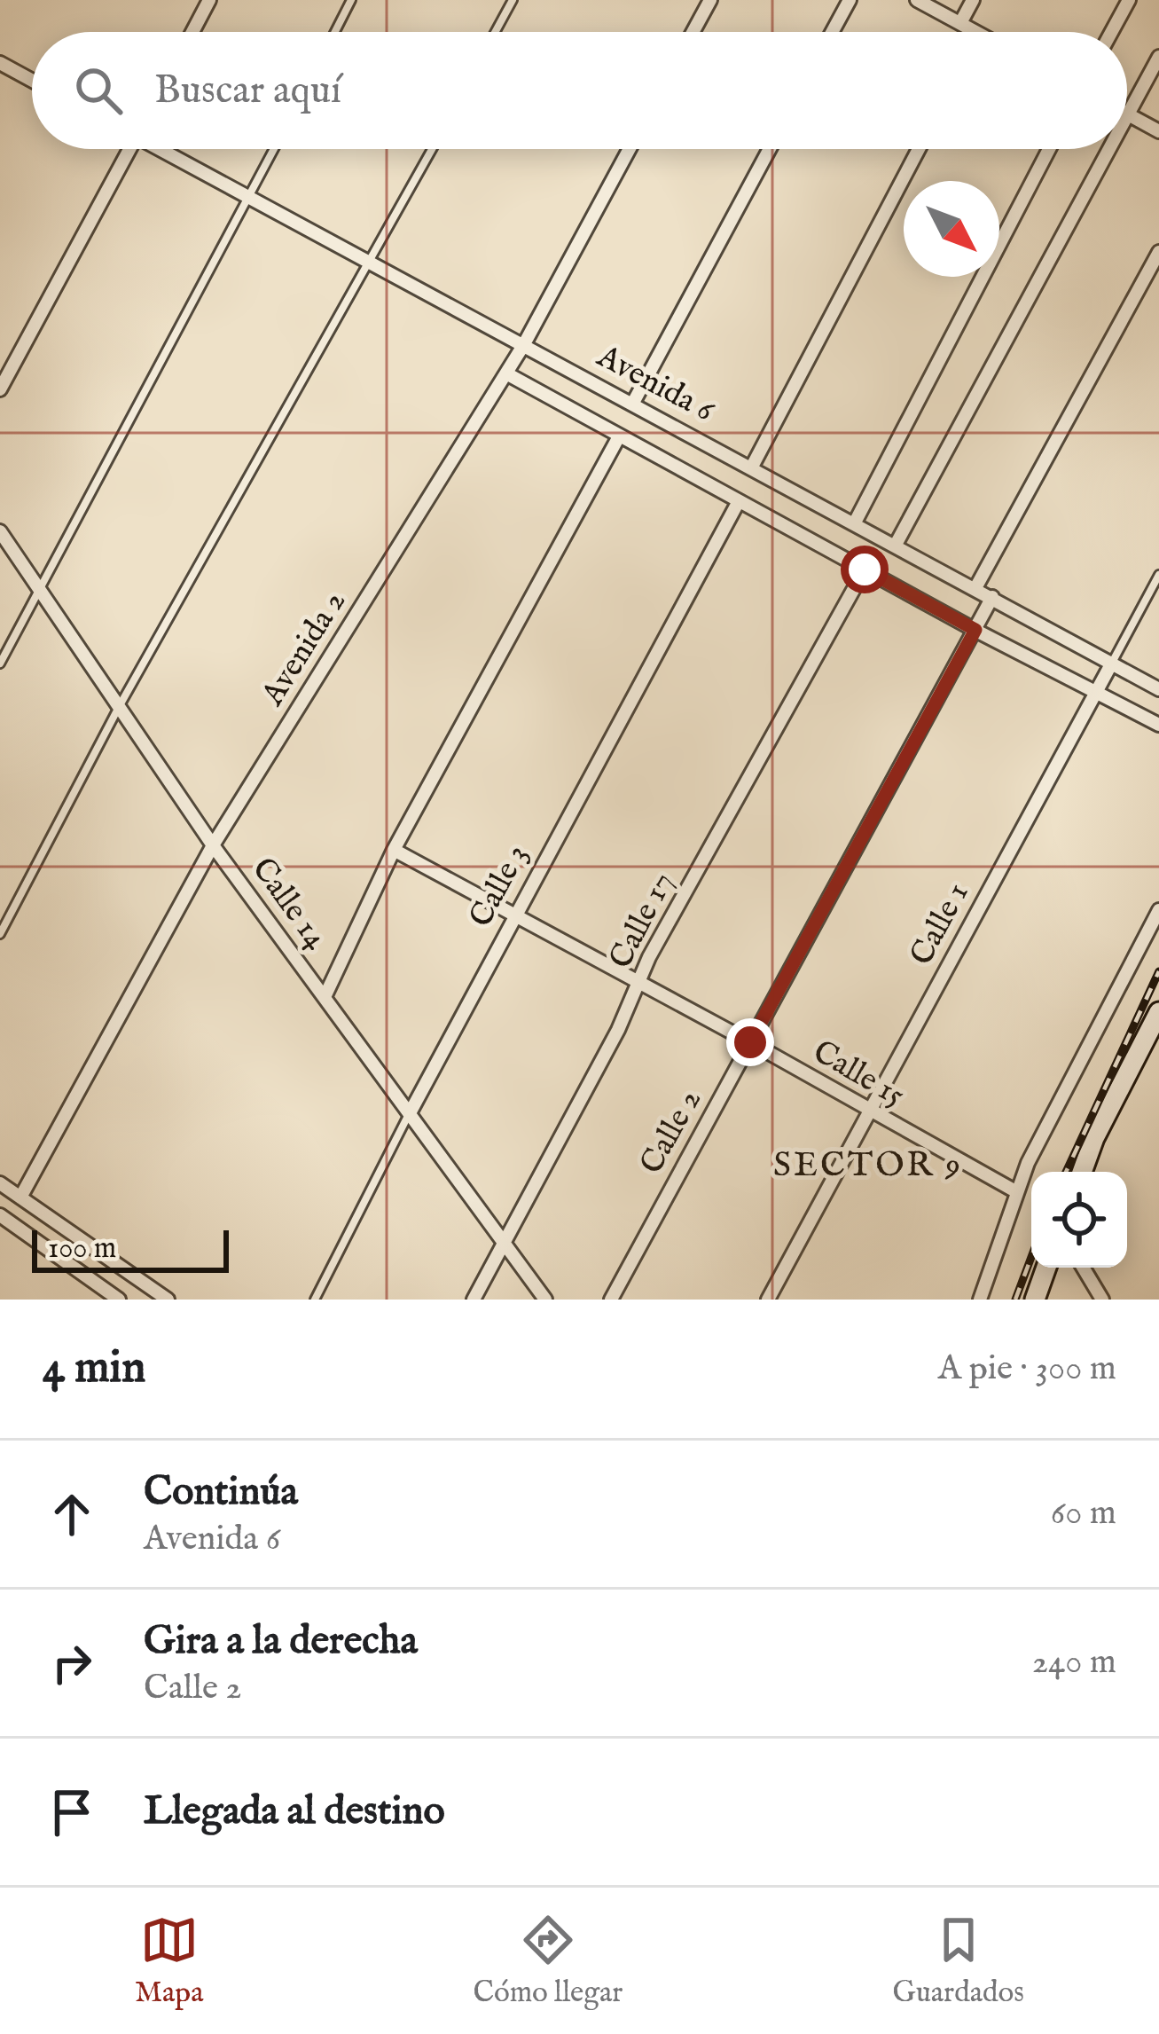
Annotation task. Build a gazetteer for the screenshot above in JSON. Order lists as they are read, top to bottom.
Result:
{
  "streets": {
    "street": [
      "Avenida 6",
      "Avenida 2",
      "Calle 3",
      "Calle 14",
      "Calle 17",
      "Calle 1",
      "Calle 15",
      "Calle 2"
    ]
  },
  "crossings": [
    ["Avenida 6", "Avenida 2"],
    ["Avenida 6", "Calle 3"],
    ["Avenida 6", "Calle 17"],
    ["Avenida 6", "Calle 1"],
    ["Avenida 6", "Calle 2"],
    ["Avenida 2", "Calle 14"],
    ["Calle 3", "Calle 14"],
    ["Calle 3", "Calle 15"],
    ["Calle 14", "Calle 17"],
    ["Calle 17", "Calle 15"],
    ["Calle 1", "Calle 15"],
    ["Calle 15", "Calle 2"]
  ],
  "districts": ["SECTOR 9"],
  "scale_bar": "100 m",
  "north": "bottom right",
  "page": {
    "search": "Buscar aquí",
    "scale": "100 m",
    "heading": ["4 min", "A pie · 300 m"],
    "list": [
      ["Continúa", "Avenida 6", "60 m"],
      ["Gira a la derecha", "Calle 2", "240 m"],
      "Llegada al destino"
    ],
    "nav": ["Mapa", "Cómo llegar", "Guardados"]
  }
}
